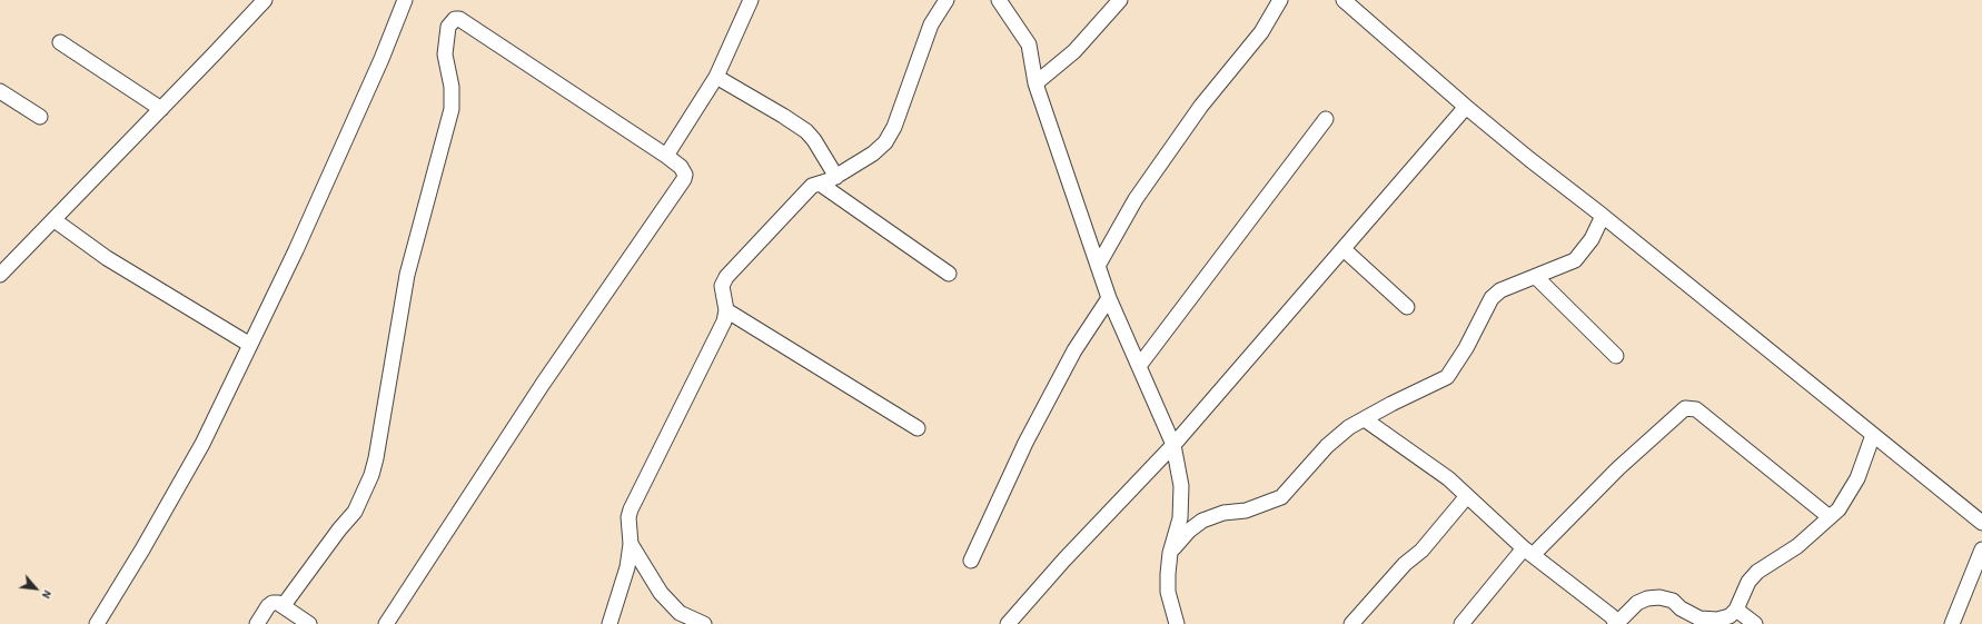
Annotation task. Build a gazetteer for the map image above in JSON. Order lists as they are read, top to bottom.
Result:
{
  "north": "bottom right"
}
